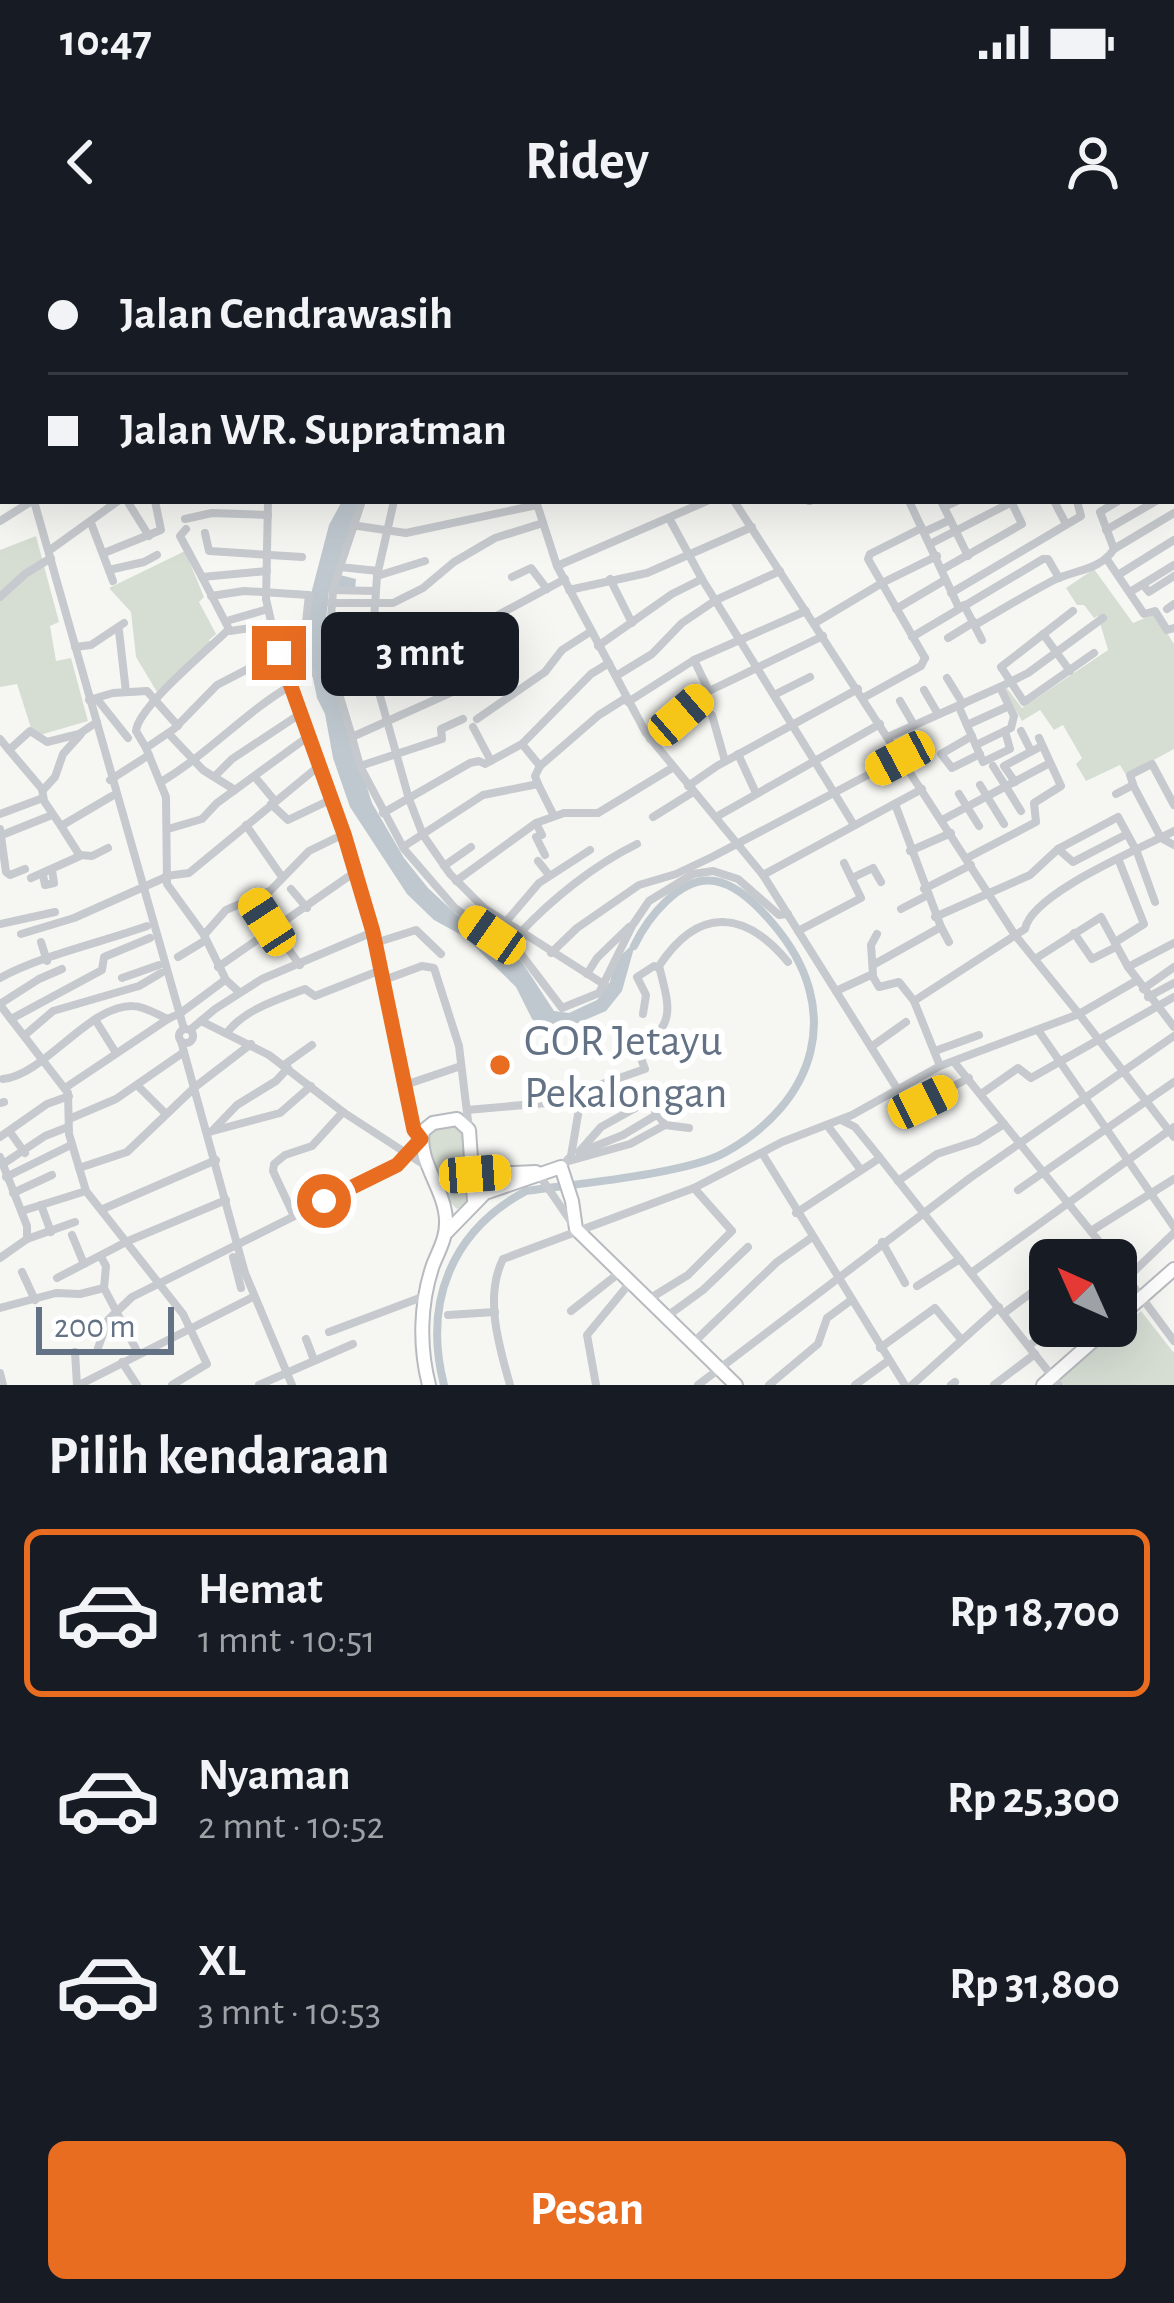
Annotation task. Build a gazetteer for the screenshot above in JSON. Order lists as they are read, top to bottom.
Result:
{
  "places": ["GOR Jetayu Pekalongan"],
  "scale_bar": "200 m",
  "north": "top left",
  "page": {
    "status": "10:47",
    "header": "Ridey",
    "banner": ["Jalan Cendrawasih", "Jalan WR. Supratman"],
    "bubble": "3 mnt",
    "scale": "200 m",
    "heading": "Pilih kendaraan",
    "list": [
      {
        "name": "Hemat",
        "note": "1 mnt · 10:51",
        "value": "Rp 18,700"
      },
      {
        "name": "Nyaman",
        "note": "2 mnt · 10:52",
        "value": "Rp 25,300"
      },
      {
        "name": "XL",
        "note": "3 mnt · 10:53",
        "value": "Rp 31,800"
      }
    ],
    "buttons": "Pesan"
  }
}
